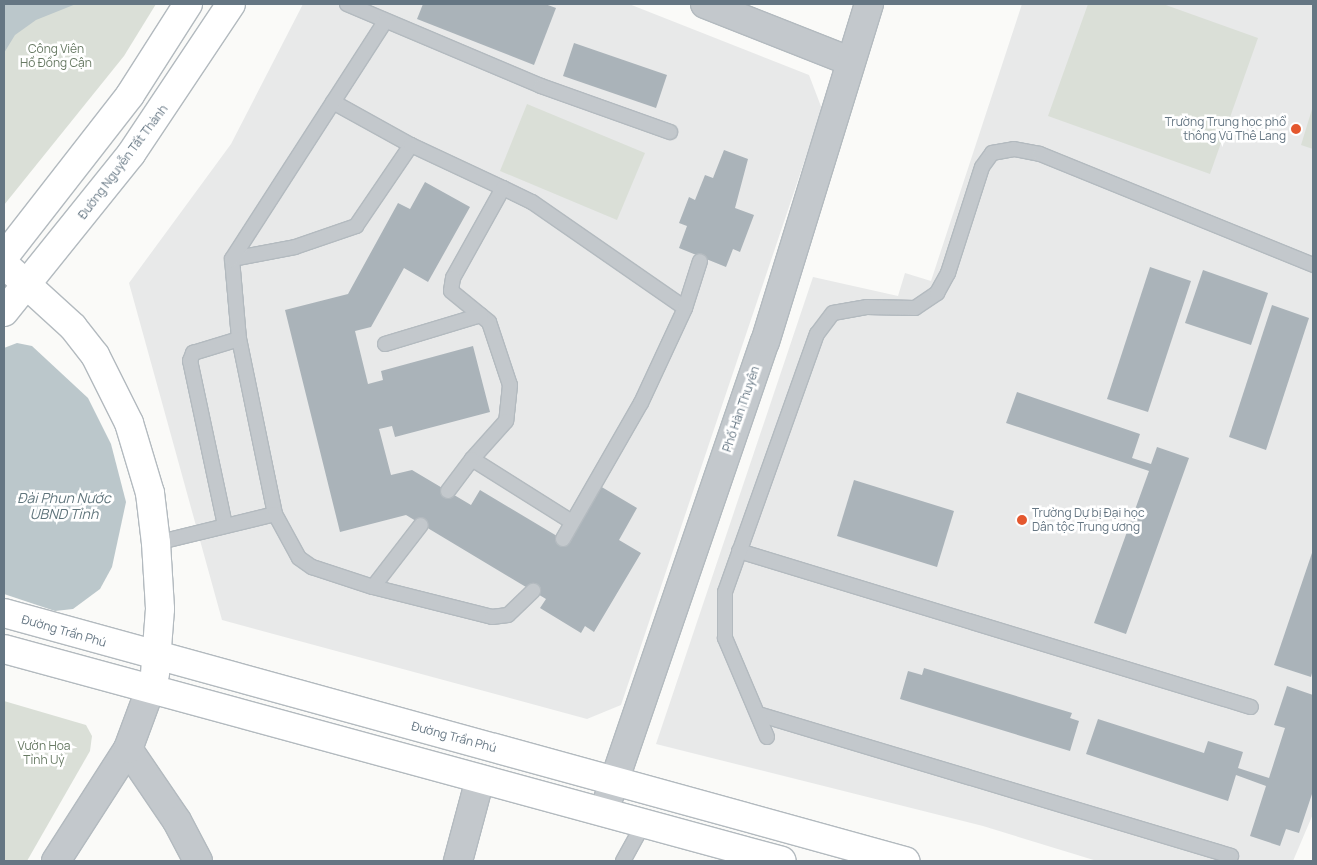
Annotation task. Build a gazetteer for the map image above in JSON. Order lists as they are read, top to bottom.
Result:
{
  "streets": {
    "main road": ["Đường Nguyễn Tất Thành", "Đường Trần Phú"],
    "street": ["Phố Hàn Thuyên"]
  },
  "crossings": [
    ["Phố Hàn Thuyên", "Đường Trần Phú"]
  ],
  "water": ["Đài Phun Nước UBND Tỉnh"],
  "parks": ["Công Viên Hồ Đồng Cận", "Vườn Hoa Tỉnh Uỷ"],
  "places": ["Trường Trung học phổ thông Vũ Thê Lang", "Trường Dự bị Đại học Dân tộc Trung ương"]
}
